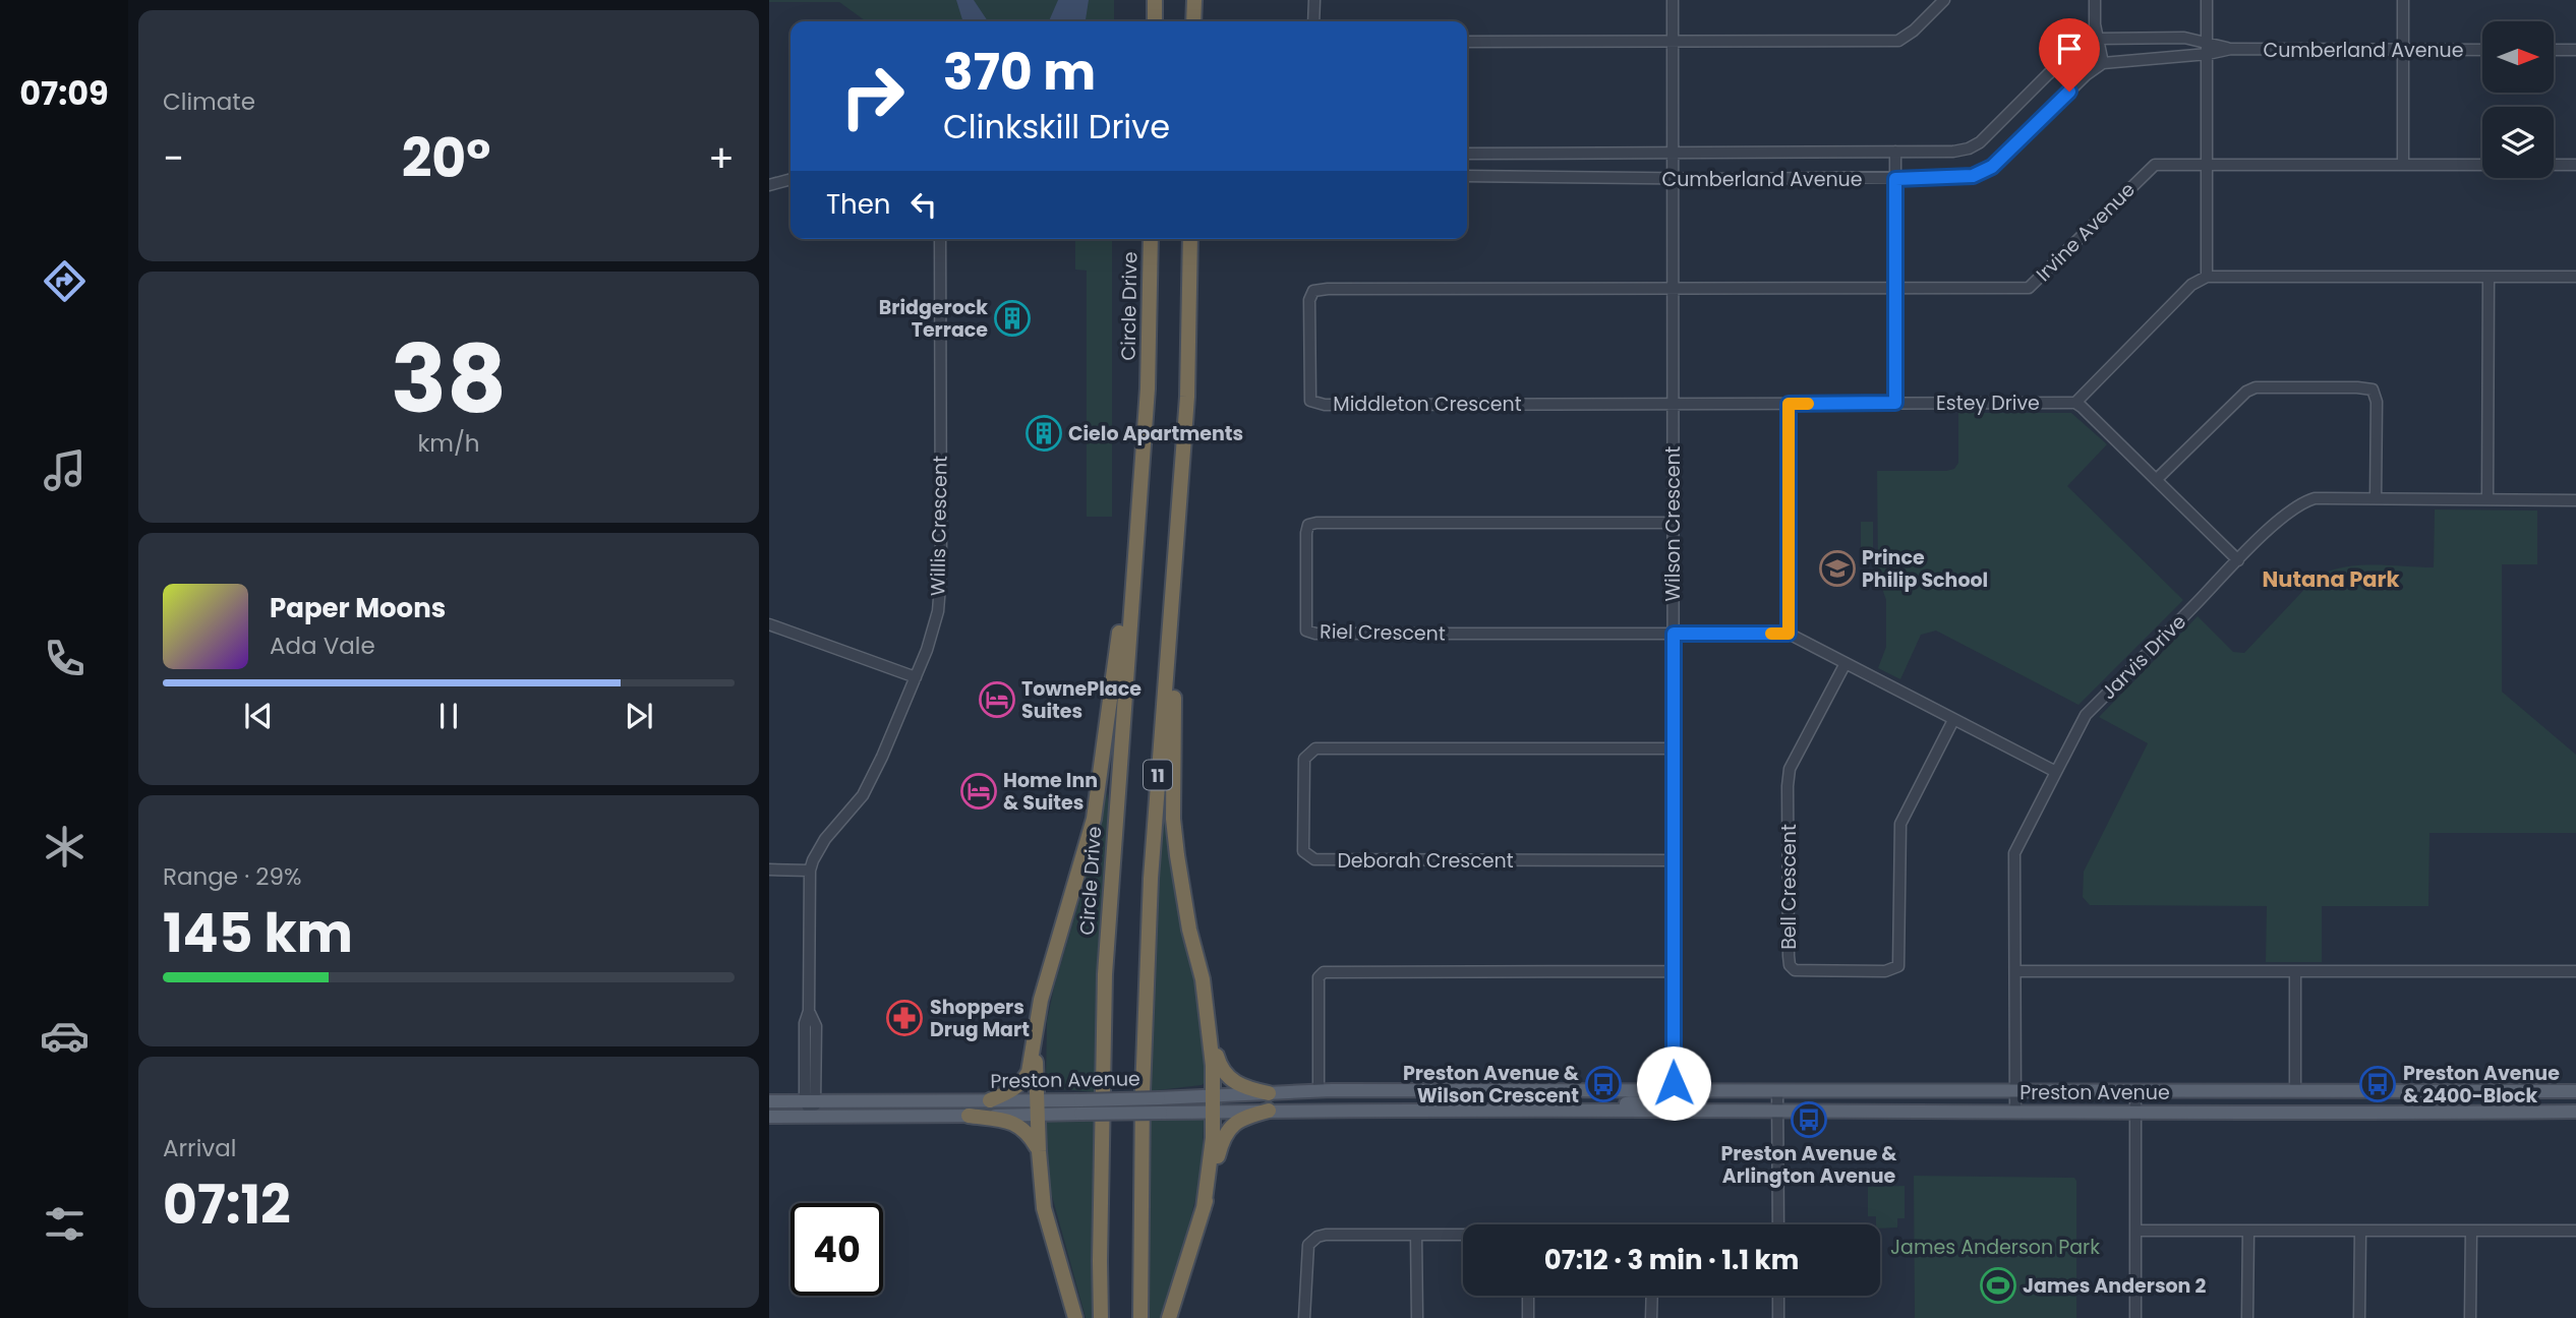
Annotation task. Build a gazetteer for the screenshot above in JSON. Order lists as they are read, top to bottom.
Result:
{
  "streets": {
    "highway": ["Circle Drive", "11"],
    "main road": ["Preston Avenue"],
    "street": [
      "Cumberland Avenue",
      "Irvine Avenue",
      "Estey Drive",
      "Middleton Crescent",
      "Wilson Crescent",
      "Willis Crescent",
      "Riel Crescent",
      "Jarvis Drive",
      "Deborah Crescent",
      "Bell Crescent"
    ]
  },
  "crossings": [
    ["Cumberland Avenue", "Wilson Crescent"],
    ["Irvine Avenue", "Middleton Crescent"],
    ["Irvine Avenue", "Wilson Crescent"],
    ["Estey Drive", "Middleton Crescent"],
    ["Estey Drive", "Wilson Crescent"],
    ["Middleton Crescent", "Wilson Crescent"],
    ["Wilson Crescent", "Riel Crescent"],
    ["Wilson Crescent", "Deborah Crescent"],
    ["Wilson Crescent", "Preston Avenue"],
    ["Willis Crescent", "Preston Avenue"],
    ["Jarvis Drive", "Preston Avenue"]
  ],
  "districts": ["Nutana Park"],
  "parks": ["James Anderson Park"],
  "places": {
    "building": ["Bridgerock Terrace", "Cielo Apartments"],
    "school or university": ["Prince Philip School"],
    "hotel": ["TownePlace Suites", "Home Inn & Suites"],
    "pharmacy": ["Shoppers Drug Mart"],
    "bus stop": ["Preston Avenue & Wilson Crescent", "Preston Avenue & 2400-Block", "Preston Avenue & Arlington Avenue"],
    "sports": ["James Anderson 2"]
  },
  "north": "right",
  "page": {
    "tabs": "07:09",
    "tile": [
      "Climate",
      ["38", "km/h"],
      ["Range · 29%", "145 km"],
      ["Arrival", "07:12"]
    ],
    "turn": ["370 m", "Clinkskill Drive"],
    "heat": ["−", "20°", "+"],
    "then": "Then",
    "song": ["Paper Moons", "Ada Vale"],
    "limit": "40",
    "trip": "07:12 · 3 min · 1.1 km"
  }
}
